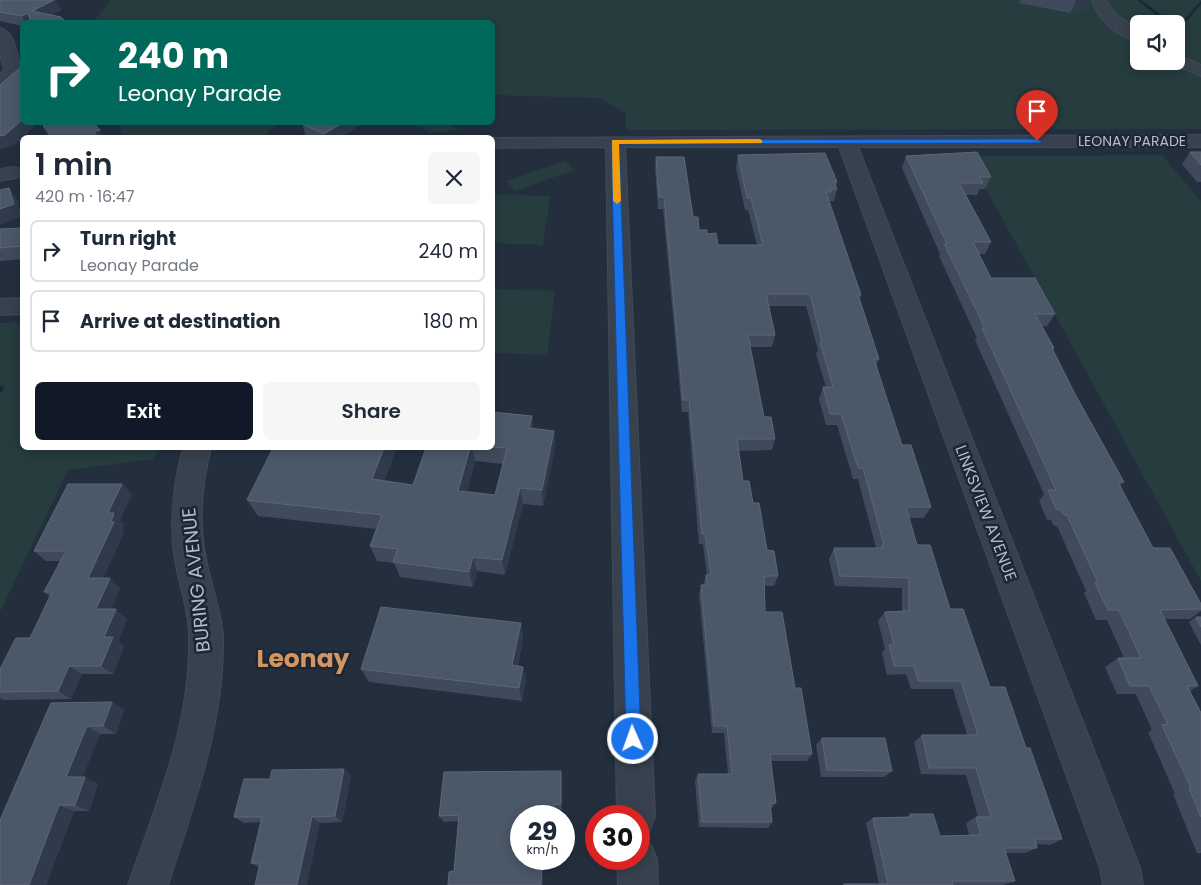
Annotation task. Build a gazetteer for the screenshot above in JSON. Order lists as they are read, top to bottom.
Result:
{
  "streets": {
    "street": ["LEONAY PARADE", "LINKSVIEW AVENUE", "BURING AVENUE"]
  },
  "crossings": [
    ["LEONAY PARADE", "LINKSVIEW AVENUE"]
  ],
  "districts": ["Leonay"],
  "page": {
    "turn": ["240 m", "Leonay Parade"],
    "heading": ["1 min", "420 m · 16:47"],
    "list": [
      {
        "name": "Turn right",
        "note": "Leonay Parade",
        "value": "240 m"
      },
      {
        "name": "Arrive at destination",
        "value": "180 m"
      }
    ],
    "buttons": ["Exit", "Share"],
    "speed": "29 km/h",
    "limit": "30"
  }
}
